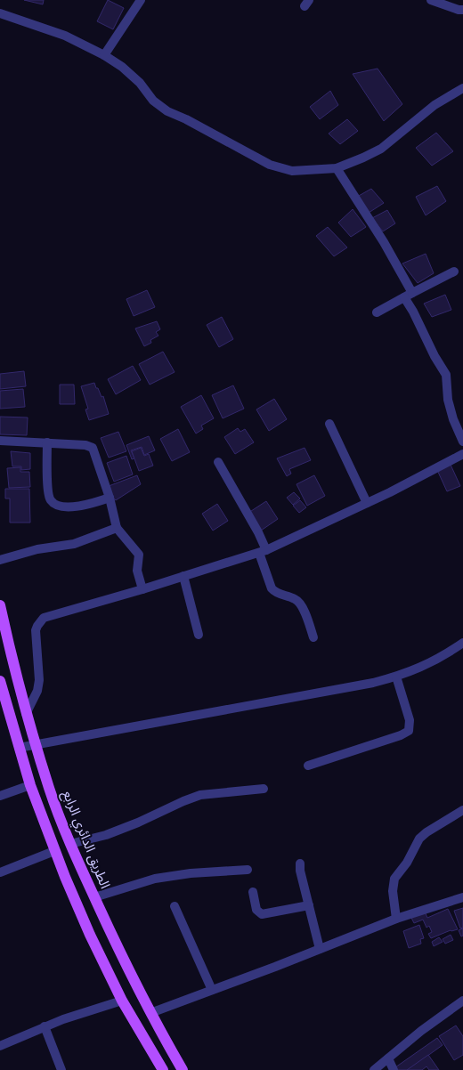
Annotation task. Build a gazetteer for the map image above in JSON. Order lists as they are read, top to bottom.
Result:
{
  "streets": {
    "main road": ["الطريق الدائري الرابع"]
  }
}
